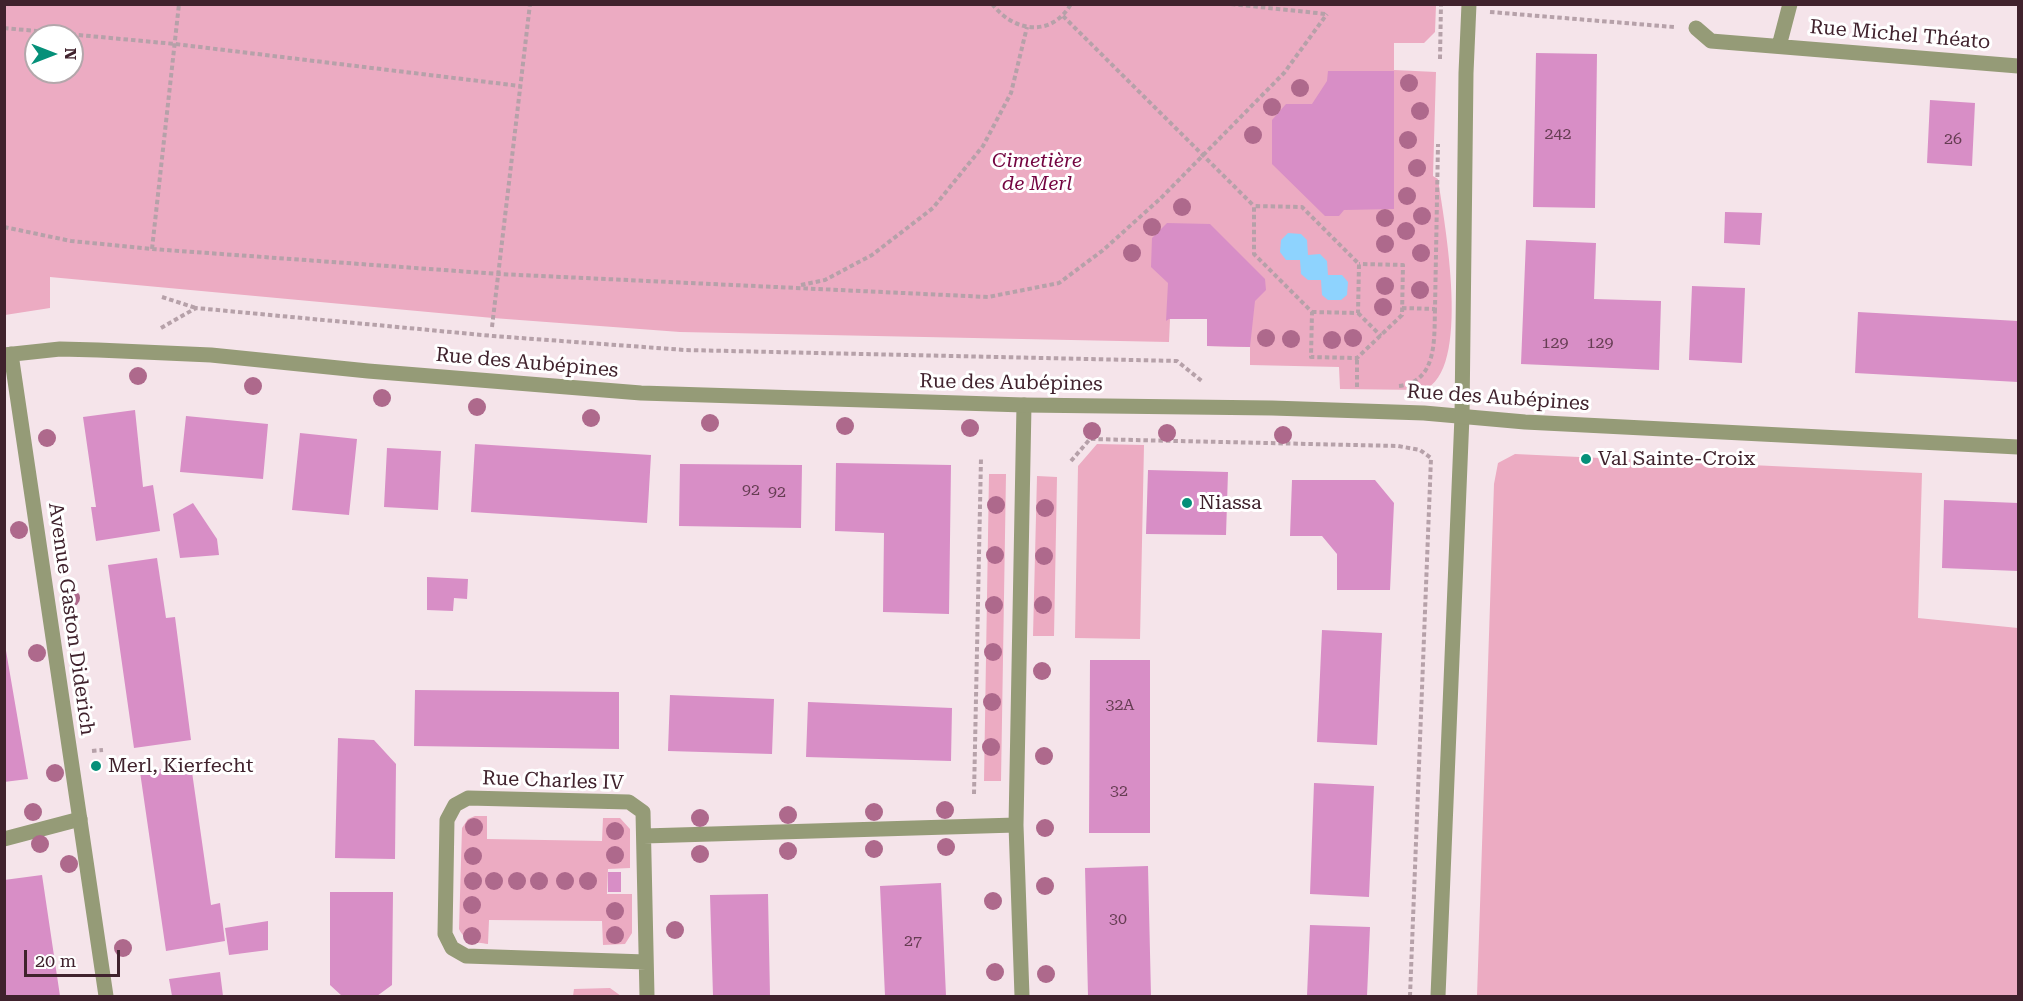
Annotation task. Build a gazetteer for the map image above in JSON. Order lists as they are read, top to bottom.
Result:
{
  "streets": {
    "street": [
      "Rue Michel Théato",
      "Rue des Aubépines",
      "Avenue Gaston Diderich",
      "Rue Charles IV"
    ]
  },
  "crossings": [
    ["Rue des Aubépines", "Avenue Gaston Diderich"]
  ],
  "parks": ["Cimetière de Merl"],
  "places": ["Val Sainte-Croix", "Niassa", "Merl, Kierfecht"],
  "house_numbers": [
    "242",
    "26",
    "129",
    "129",
    "92",
    "92",
    "32A",
    "32",
    "30",
    "27"
  ],
  "scale_bar": "20 m",
  "north": "right"
}
